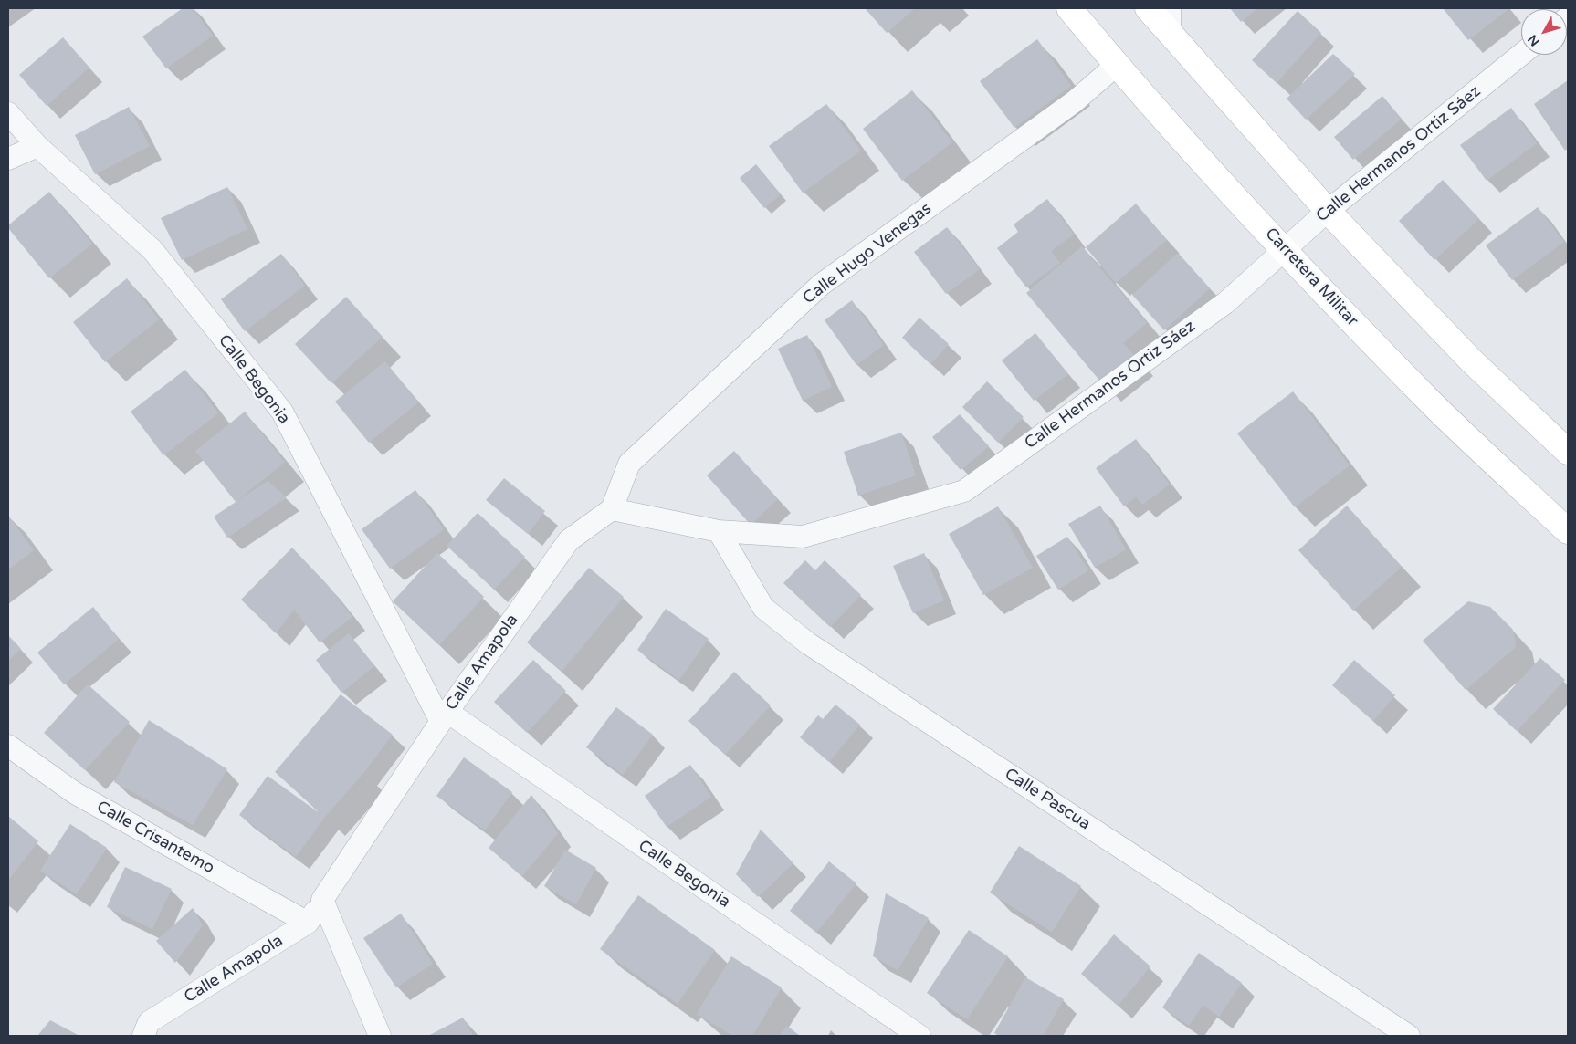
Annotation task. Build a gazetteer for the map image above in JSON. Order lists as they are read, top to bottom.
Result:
{
  "streets": {
    "main road": ["Carretera Militar"],
    "street": [
      "Calle Hermanos Ortiz Sáez",
      "Calle Hugo Venegas",
      "Calle Begonia",
      "Calle Amapola",
      "Calle Pascua",
      "Calle Crisantemo"
    ]
  },
  "crossings": [
    ["Calle Hermanos Ortiz Sáez", "Calle Hugo Venegas"],
    ["Calle Hermanos Ortiz Sáez", "Carretera Militar"],
    ["Calle Hermanos Ortiz Sáez", "Calle Amapola"],
    ["Calle Hermanos Ortiz Sáez", "Calle Pascua"],
    ["Calle Hugo Venegas", "Carretera Militar"],
    ["Calle Hugo Venegas", "Calle Amapola"],
    ["Calle Begonia", "Calle Amapola"],
    ["Calle Amapola", "Calle Crisantemo"]
  ],
  "north": "bottom left"
}
